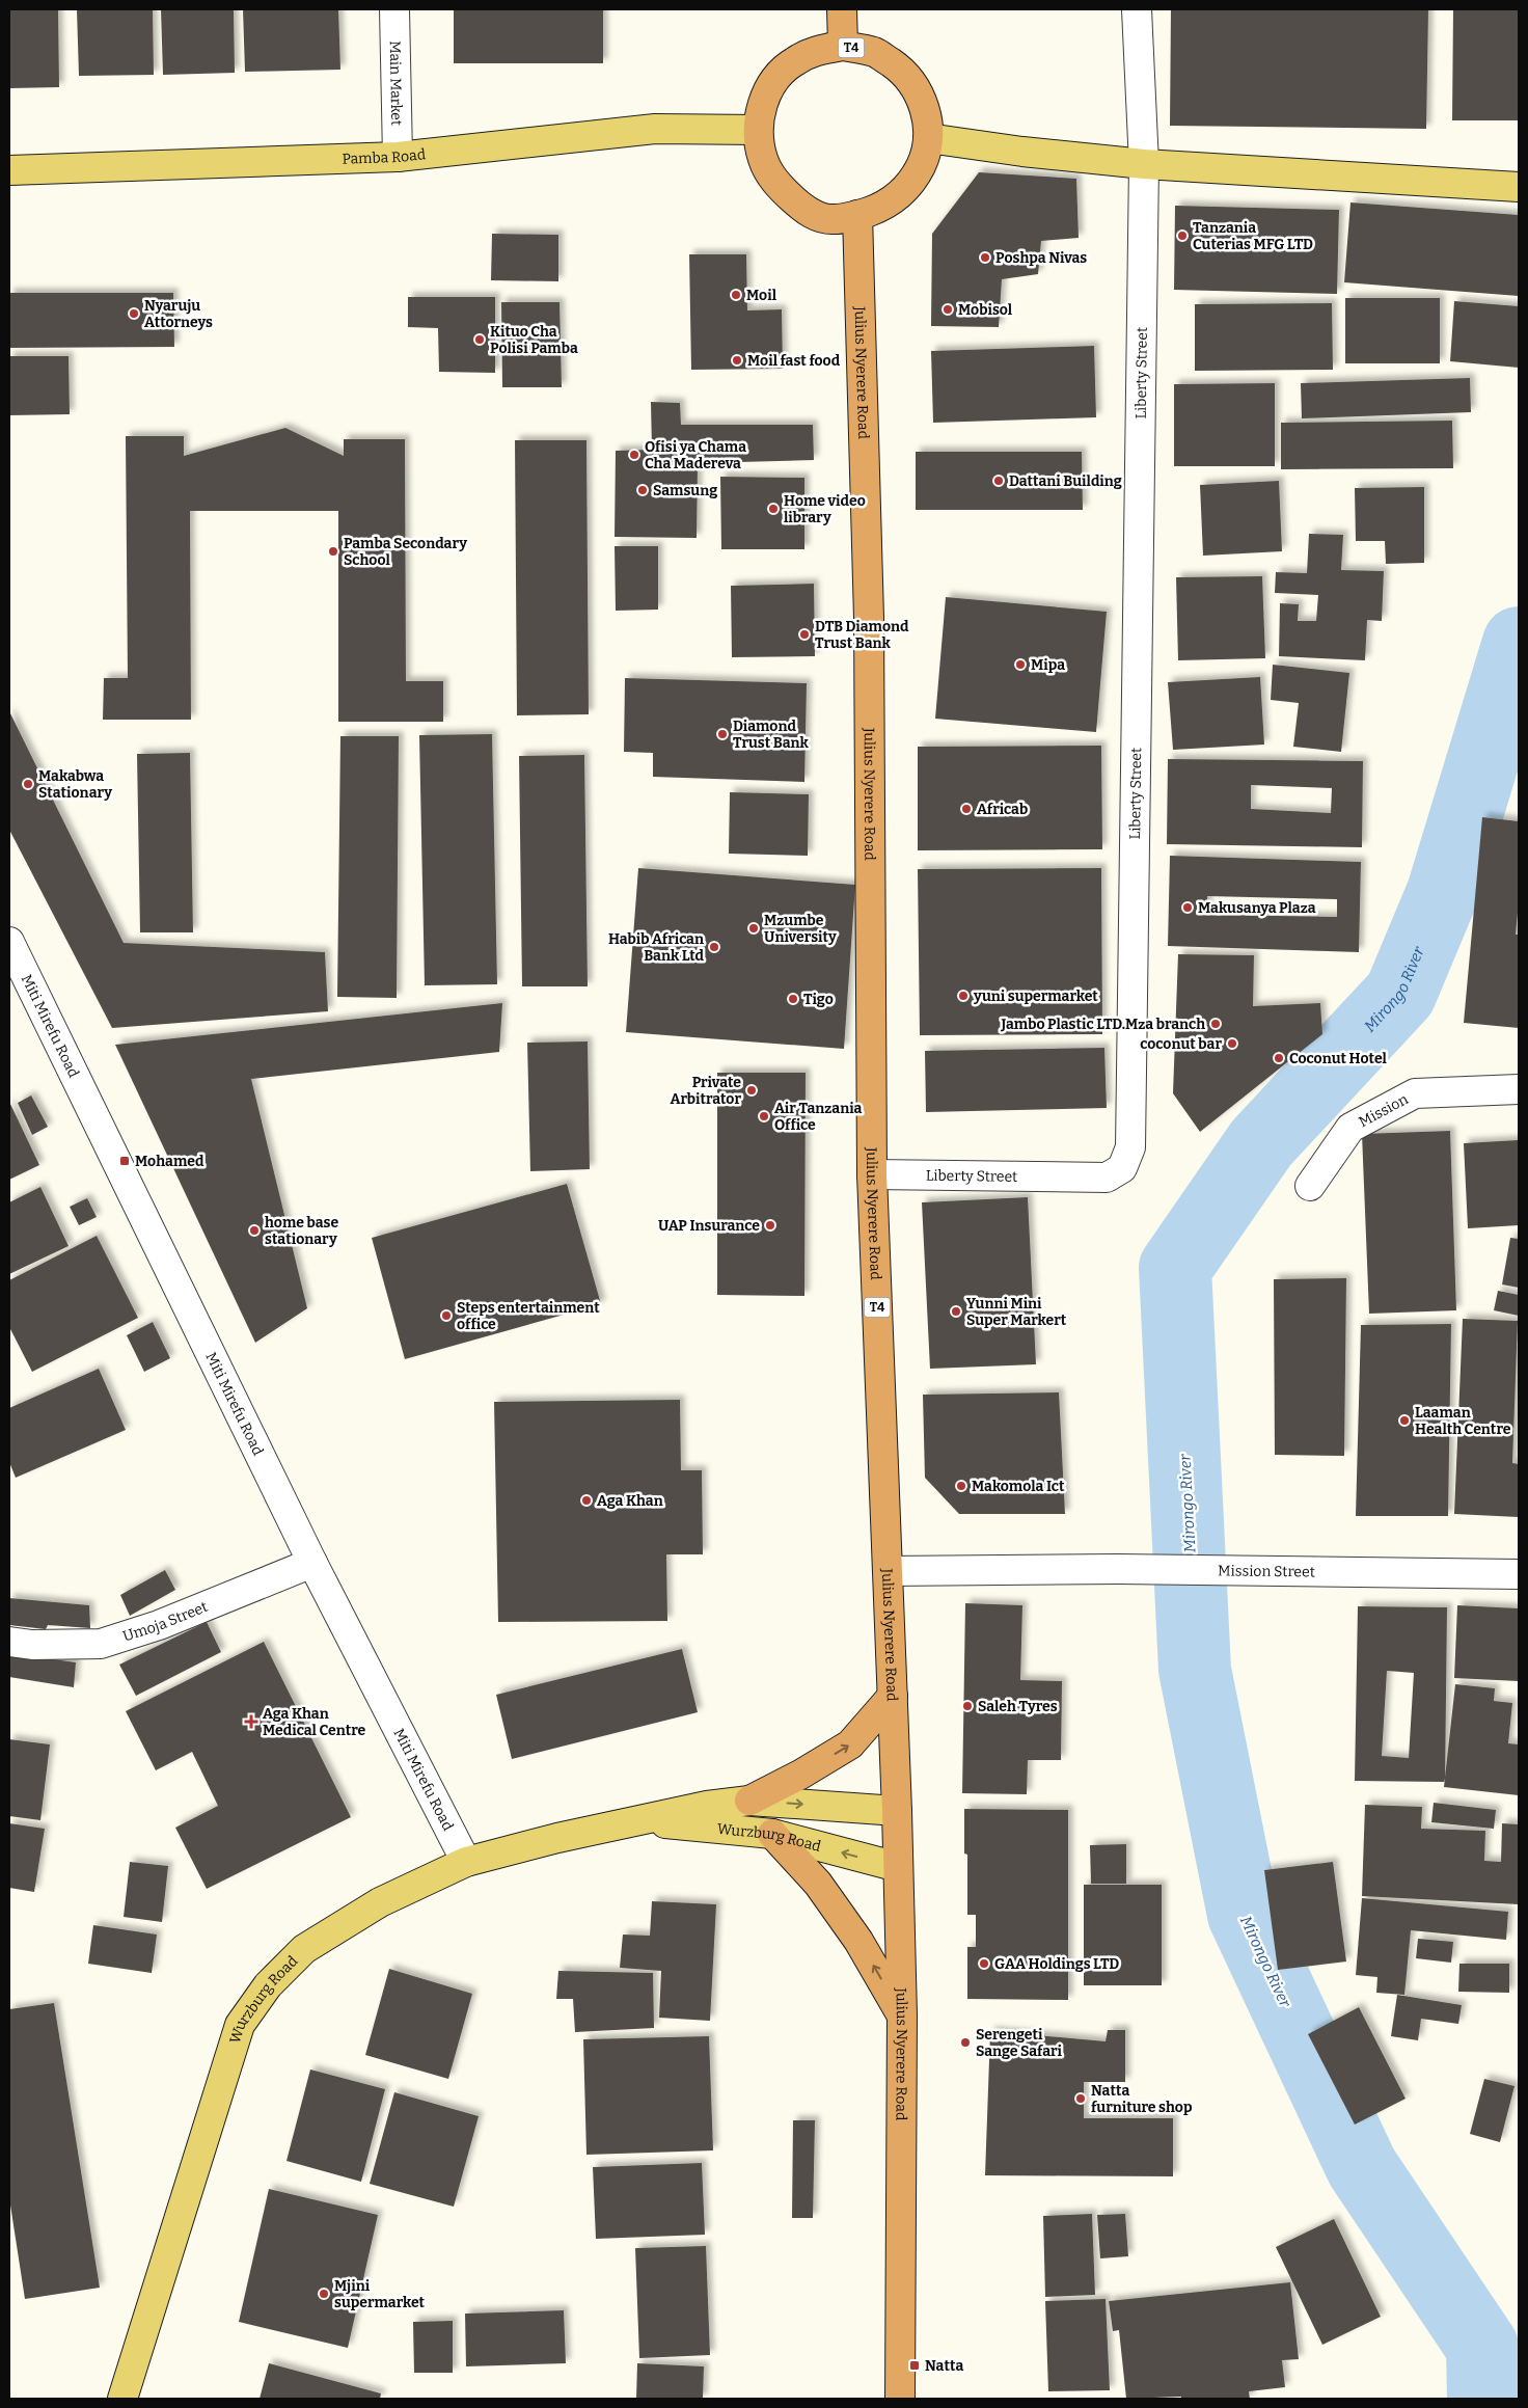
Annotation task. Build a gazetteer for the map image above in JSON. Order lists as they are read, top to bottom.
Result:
{
  "streets": {
    "highway": ["T4", "Julius Nyerere Road"],
    "main road": ["Pamba Road", "Wurzburg Road"],
    "street": [
      "Main Market",
      "Liberty Street",
      "Miti Mirefu Road",
      "Mission",
      "Mission Street",
      "Umoja Street"
    ]
  },
  "crossings": [
    ["T4", "Pamba Road"],
    ["T4", "Julius Nyerere Road"],
    ["Main Market", "Pamba Road"],
    ["Pamba Road", "Julius Nyerere Road"],
    ["Julius Nyerere Road", "Liberty Street"],
    ["Julius Nyerere Road", "Mission Street"],
    ["Julius Nyerere Road", "Wurzburg Road"],
    ["Miti Mirefu Road", "Umoja Street"],
    ["Miti Mirefu Road", "Wurzburg Road"]
  ],
  "water": ["Mirongo River"],
  "places": {
    "other": [
      "Tanzania Cuterias MFG LTD",
      "Poshpa Nivas",
      "Moil",
      "Mobisol",
      "Nyaruju Attorneys",
      "Kituo Cha Polisi Pamba",
      "Moil fast food",
      "Ofisi ya Chama Cha Madereva",
      "Dattani Building",
      "Samsung",
      "Home video library",
      "Pamba Secondary School",
      "DTB Diamond Trust Bank",
      "Mipa",
      "Diamond Trust Bank",
      "Makabwa Stationary",
      "Africab",
      "Makusanya Plaza",
      "Mzumbe University",
      "Habib African Bank Ltd",
      "yuni supermarket",
      "Tigo",
      "Jambo Plastic LTD.Mza branch",
      "coconut bar",
      "Coconut Hotel",
      "Private Arbitrator",
      "Air Tanzania Office",
      "UAP Insurance",
      "home base stationary",
      "Yunni Mini Super Markert",
      "Steps entertainment office",
      "Laaman Health Centre",
      "Makomola Ict",
      "Aga Khan",
      "Saleh Tyres",
      "GAA Holdings LTD",
      "Serengeti Sange Safari",
      "Natta furniture shop",
      "Mjini supermarket"
    ],
    "transit": ["Mohamed", "Natta"],
    "health": ["Aga Khan Medical Centre"]
  }
}
